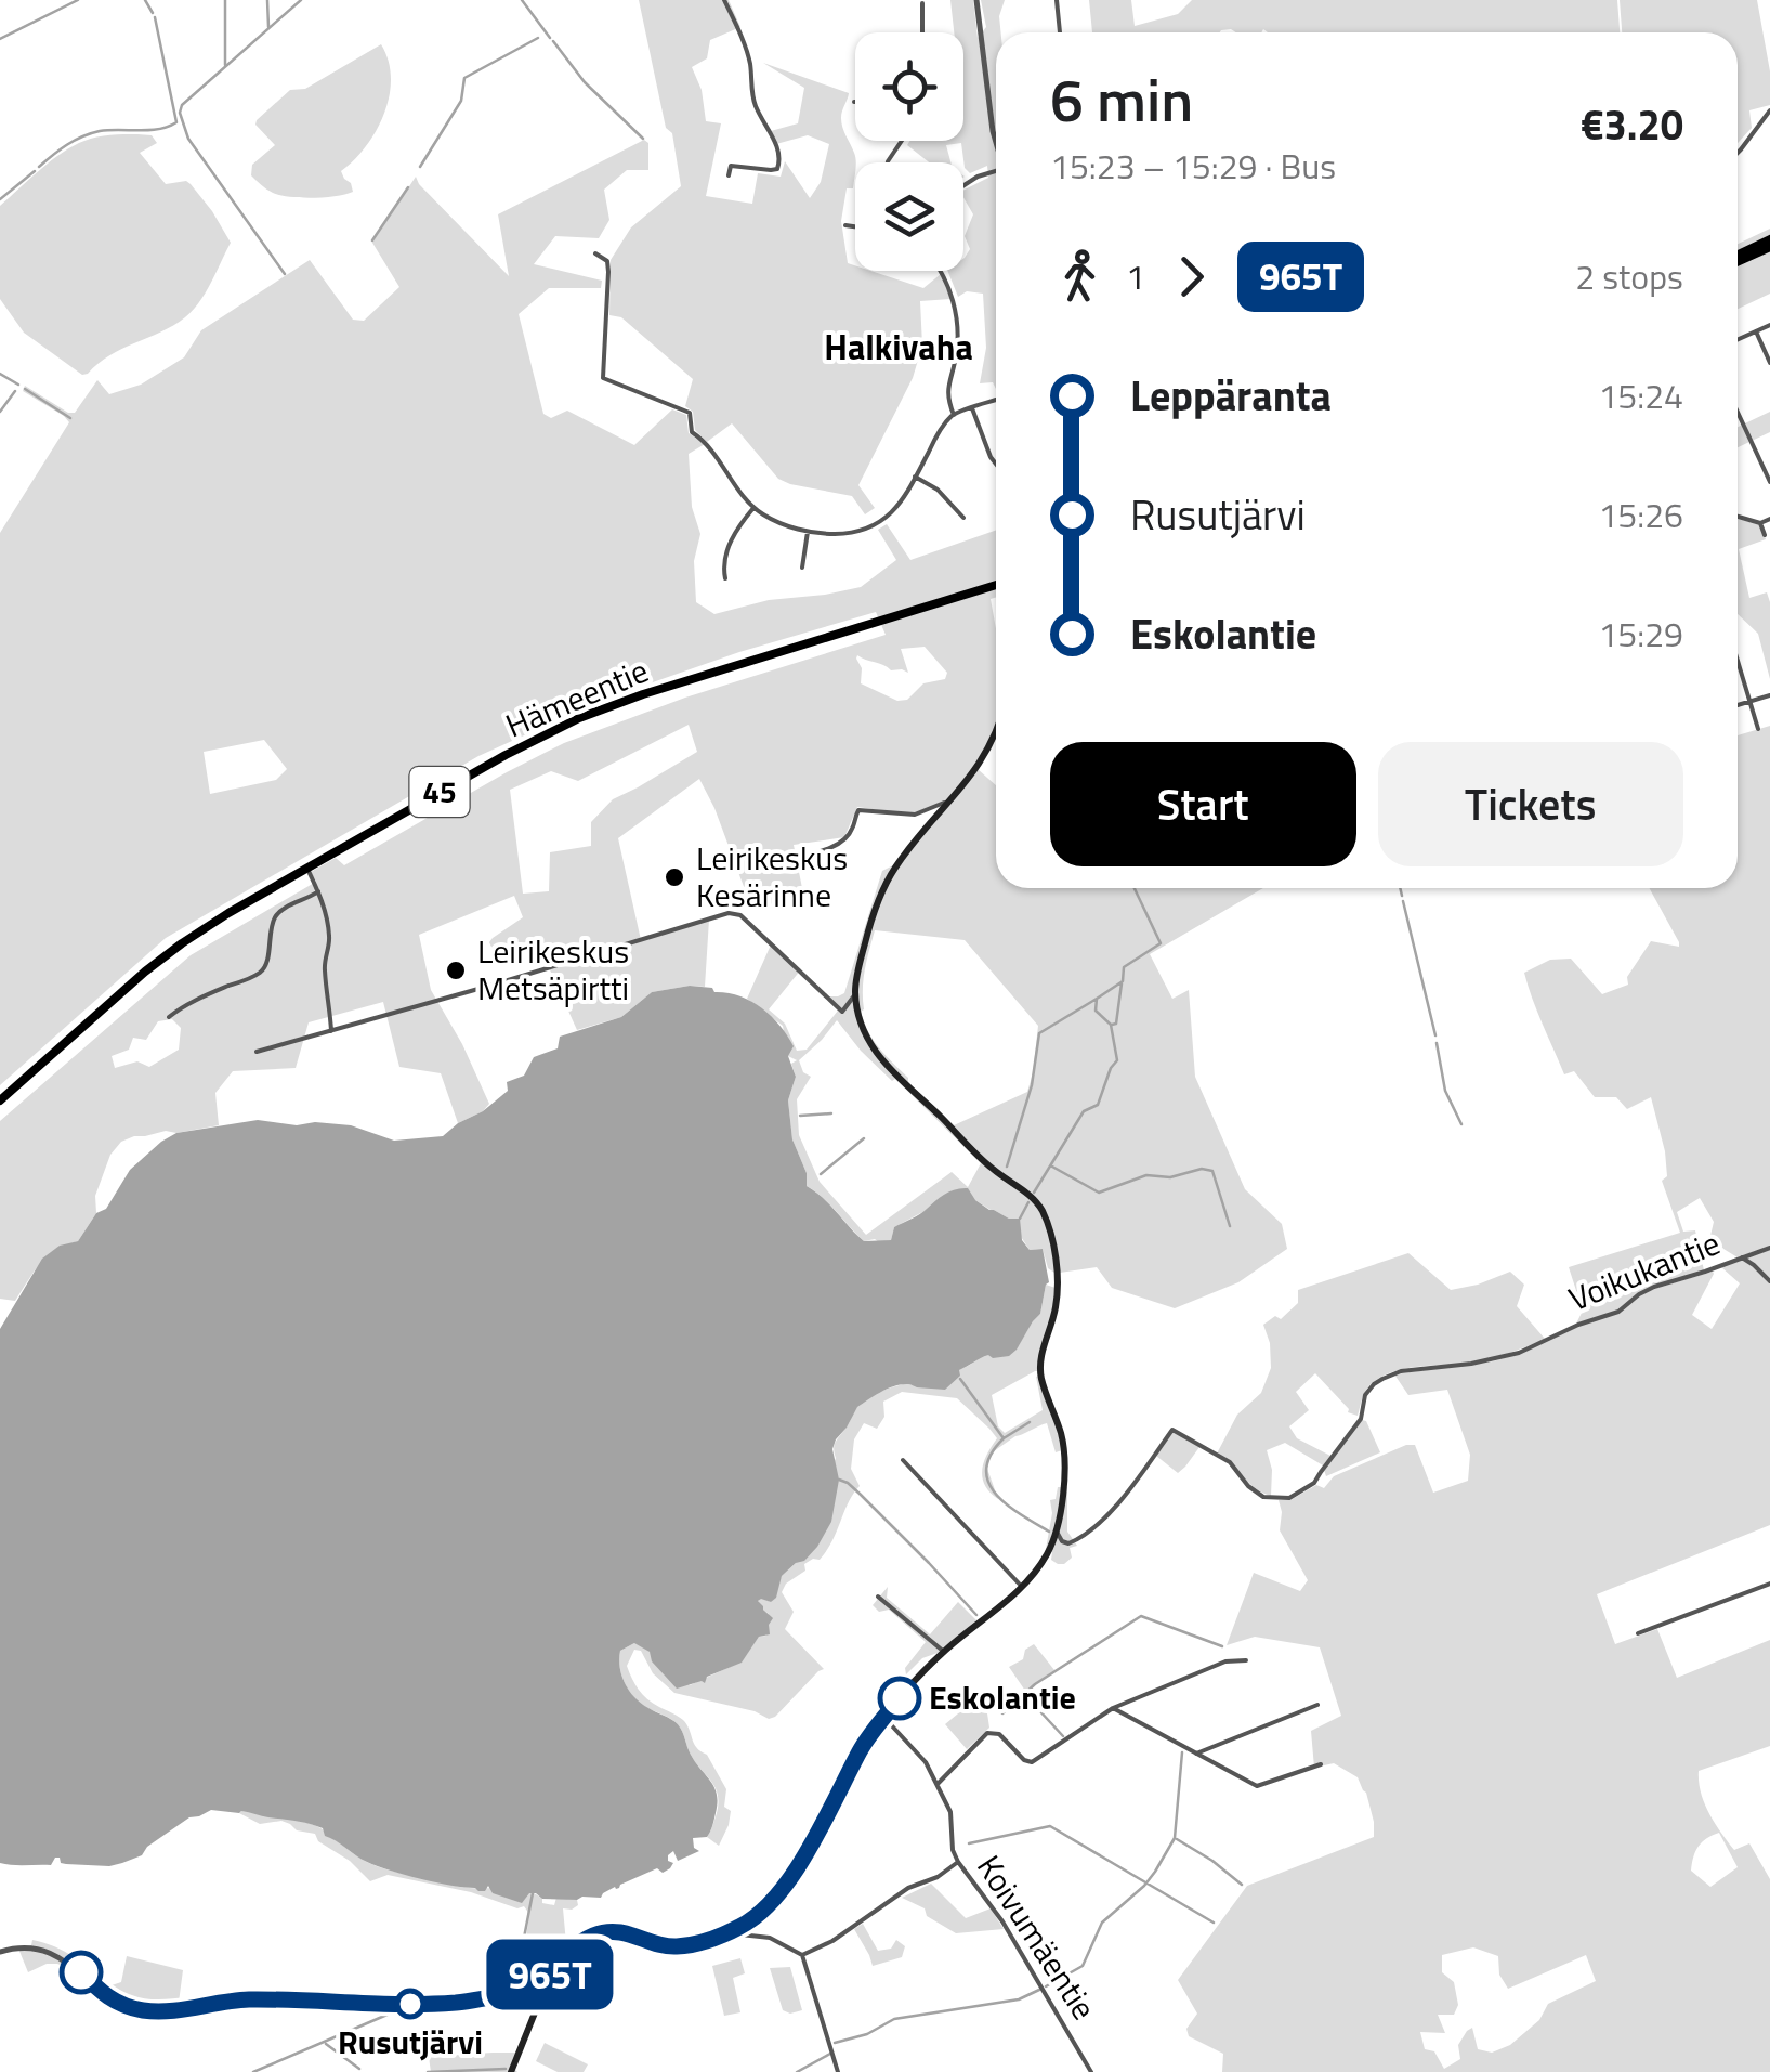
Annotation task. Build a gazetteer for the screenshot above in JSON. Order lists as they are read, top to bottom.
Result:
{
  "streets": {
    "main road": ["Hämeentie", "45"],
    "street": ["Voikukantie", "Koivumäentie"]
  },
  "districts": ["Halkivaha"],
  "places": [
    "Leirikeskus Kesärinne",
    "Leirikeskus Metsäpirtti",
    "Eskolantie",
    "Rusutjärvi"
  ],
  "lines": ["bus line 965T"],
  "page": {
    "on_map": "965T",
    "heading": ["6 min", "15:23 – 15:29 · Bus", "€3.20"],
    "legs": ["1", "965T", "2 stops"],
    "list": [
      {
        "name": "Leppäranta",
        "value": "15:24"
      },
      {
        "name": "Rusutjärvi",
        "value": "15:26"
      },
      {
        "name": "Eskolantie",
        "value": "15:29"
      }
    ],
    "buttons": ["Start", "Tickets"]
  }
}
